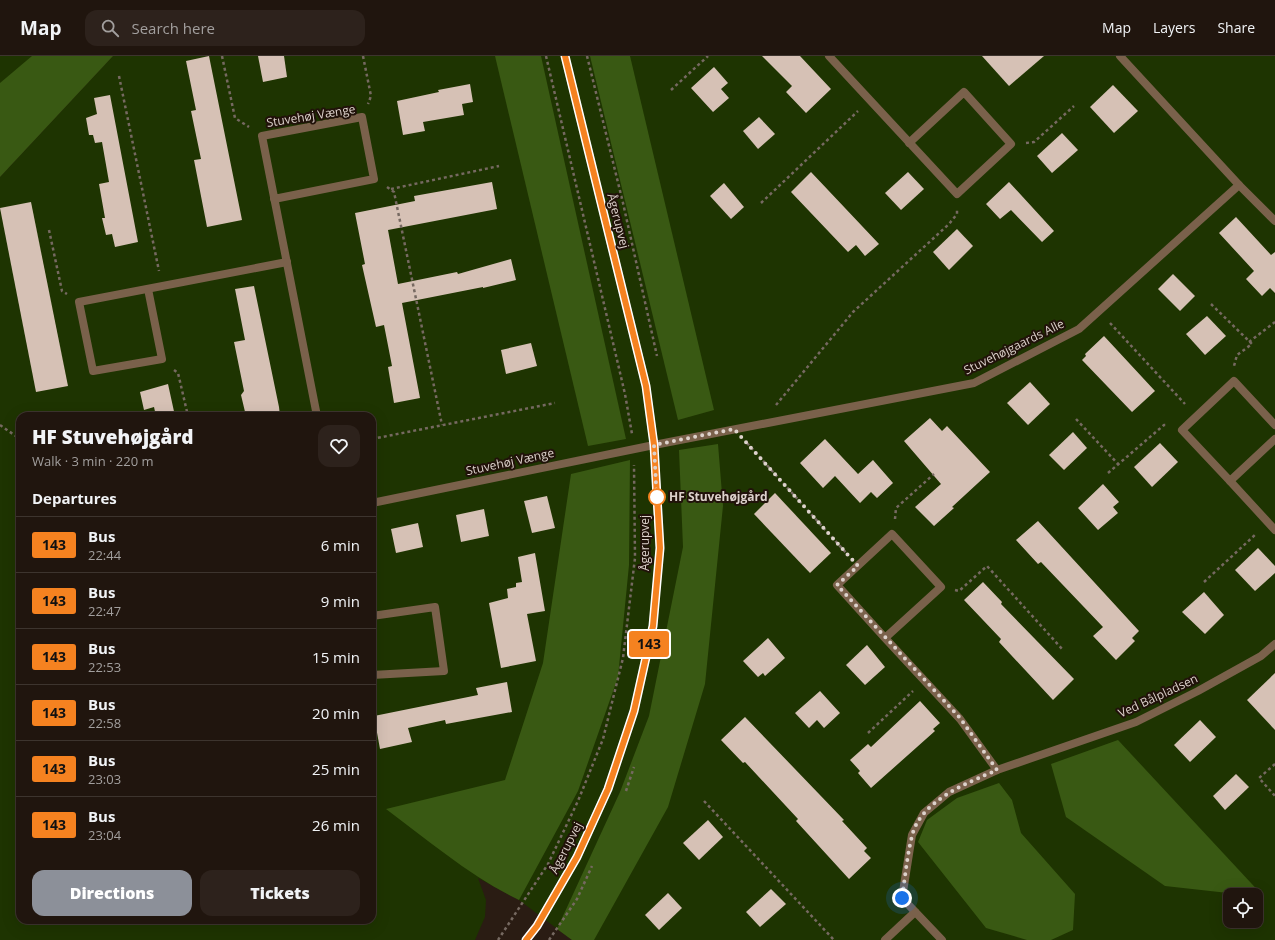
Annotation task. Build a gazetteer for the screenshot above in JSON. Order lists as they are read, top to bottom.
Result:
{
  "streets": {
    "street": ["Ågerupvej"],
    "lane": ["Stuvehøj Vænge", "Stuvehøjgaards Alle", "Ved Bålpladsen"]
  },
  "crossings": [
    ["Stuvehøj Vænge", "Ågerupvej"],
    ["Stuvehøj Vænge", "Stuvehøjgaards Alle"],
    ["Ågerupvej", "Stuvehøjgaards Alle"]
  ],
  "places": ["HF Stuvehøjgård"],
  "lines": ["bus line 143"],
  "page": {
    "header": "Map",
    "search": "Search here",
    "nav": ["Map", "Layers", "Share"],
    "on_map": "143",
    "heading": [
      ["HF Stuvehøjgård", "Walk · 3 min · 220 m"],
      "Departures"
    ],
    "list": [
      {
        "mark": "143",
        "name": "Bus",
        "note": "22:44",
        "value": "6 min"
      },
      {
        "mark": "143",
        "name": "Bus",
        "note": "22:47",
        "value": "9 min"
      },
      {
        "mark": "143",
        "name": "Bus",
        "note": "22:53",
        "value": "15 min"
      },
      {
        "mark": "143",
        "name": "Bus",
        "note": "22:58",
        "value": "20 min"
      },
      {
        "mark": "143",
        "name": "Bus",
        "note": "23:03",
        "value": "25 min"
      },
      {
        "mark": "143",
        "name": "Bus",
        "note": "23:04",
        "value": "26 min"
      }
    ],
    "buttons": ["Directions", "Tickets"]
  }
}
